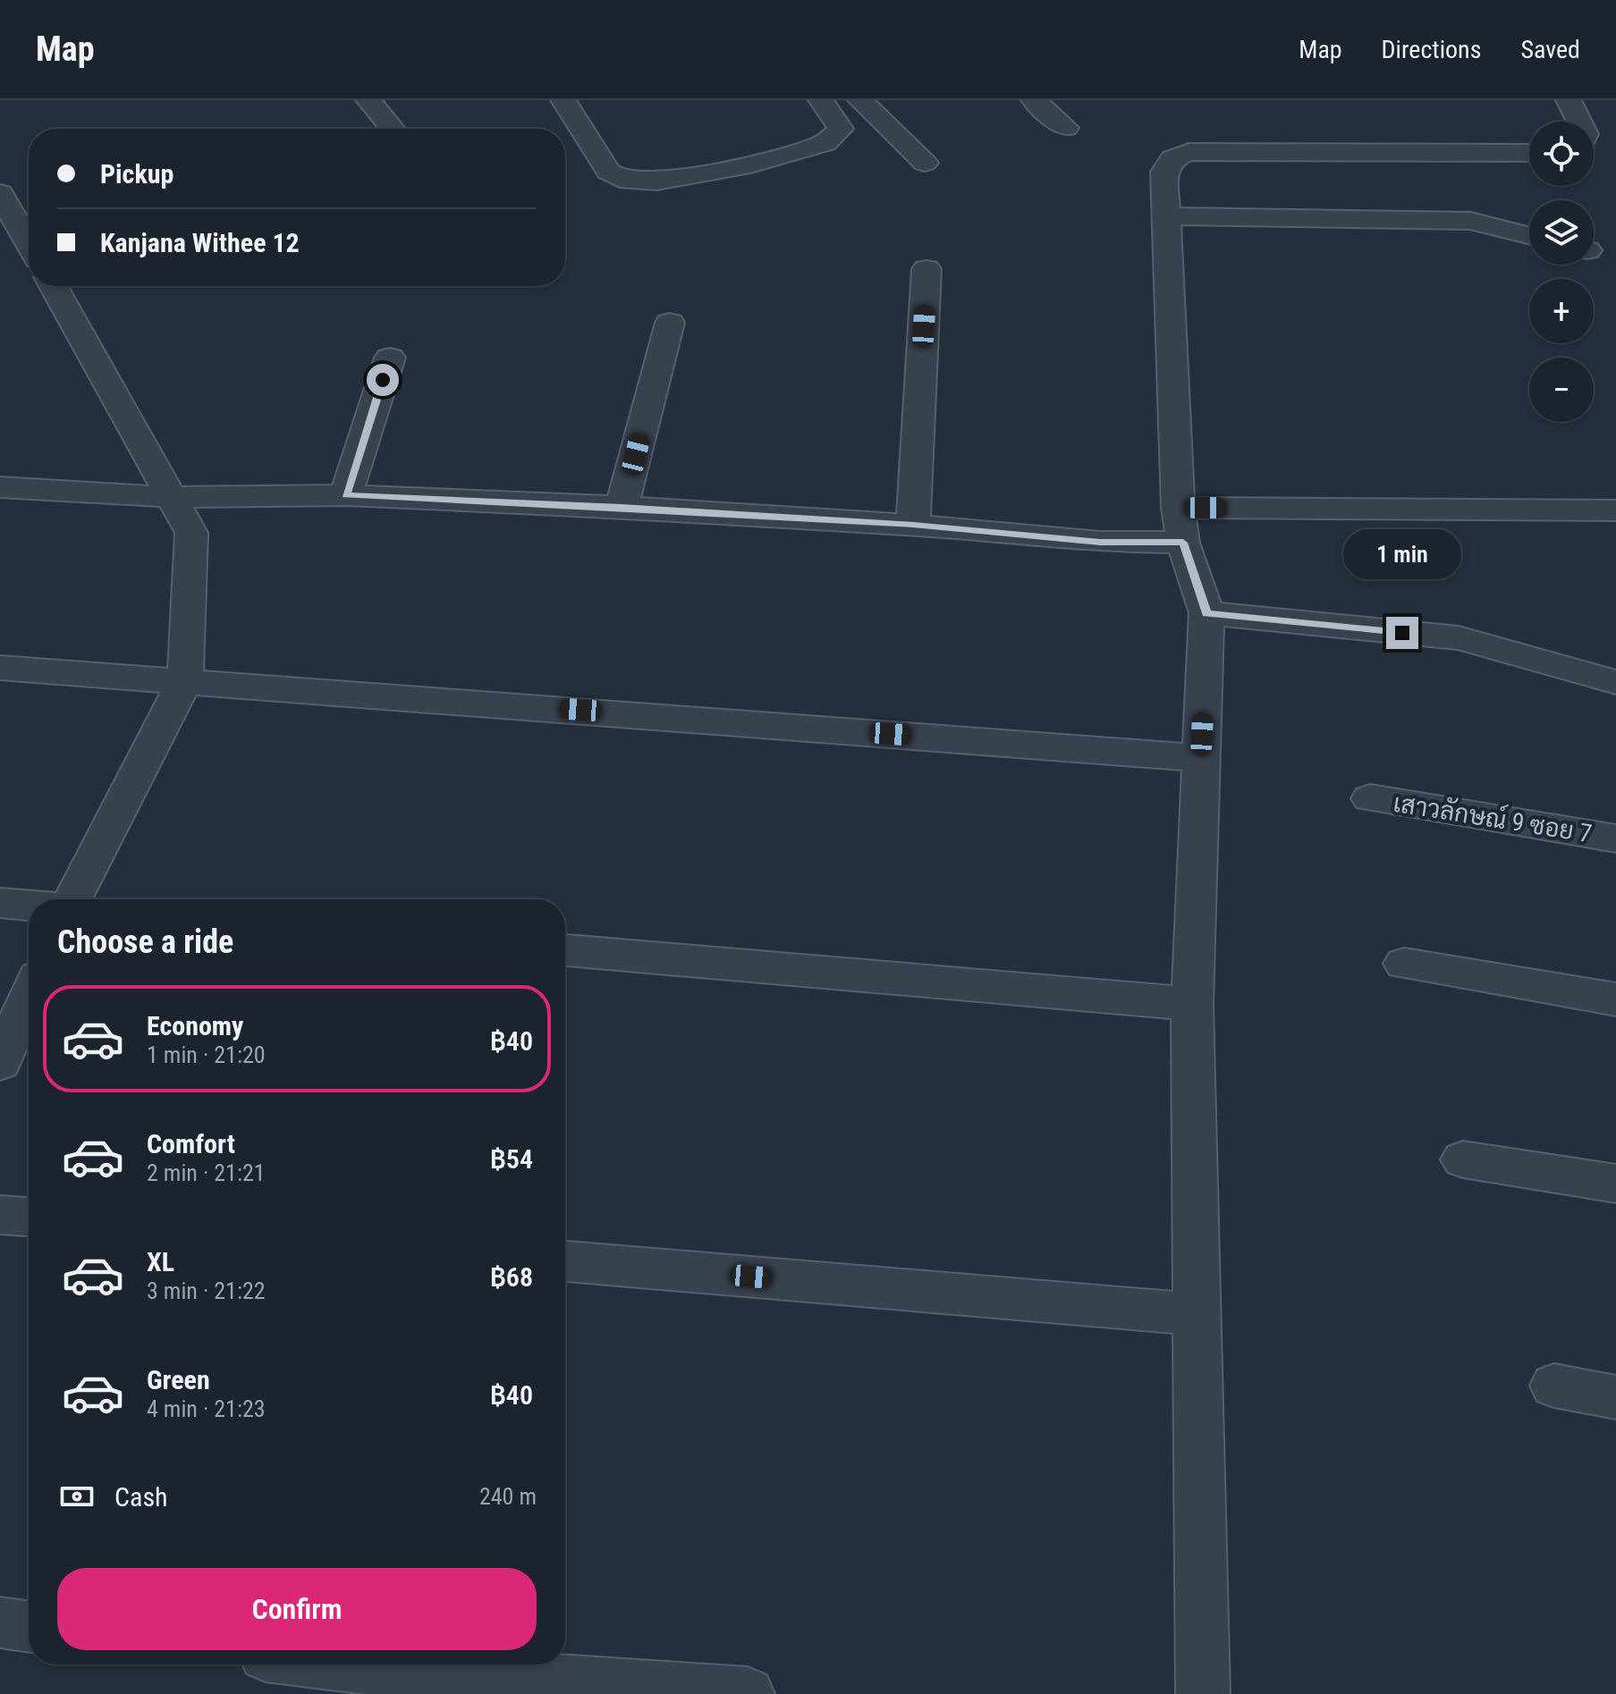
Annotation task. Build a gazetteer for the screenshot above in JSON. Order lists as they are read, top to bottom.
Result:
{
  "streets": {
    "street": ["เสาวลักษณ์ 9 ซอย 7"]
  },
  "page": {
    "header": "Map",
    "nav": ["Map", "Directions", "Saved"],
    "map_buttons": ["+", "−"],
    "banner": ["Pickup", "Kanjana Withee 12"],
    "bubble": "1 min",
    "heading": "Choose a ride",
    "list": [
      {
        "name": "Economy",
        "note": "1 min · 21:20",
        "value": "฿40"
      },
      {
        "name": "Comfort",
        "note": "2 min · 21:21",
        "value": "฿54"
      },
      {
        "name": "XL",
        "note": "3 min · 21:22",
        "value": "฿68"
      },
      {
        "name": "Green",
        "note": "4 min · 21:23",
        "value": "฿40"
      }
    ],
    "pay": ["Cash", "240 m"],
    "buttons": "Confirm"
  }
}
